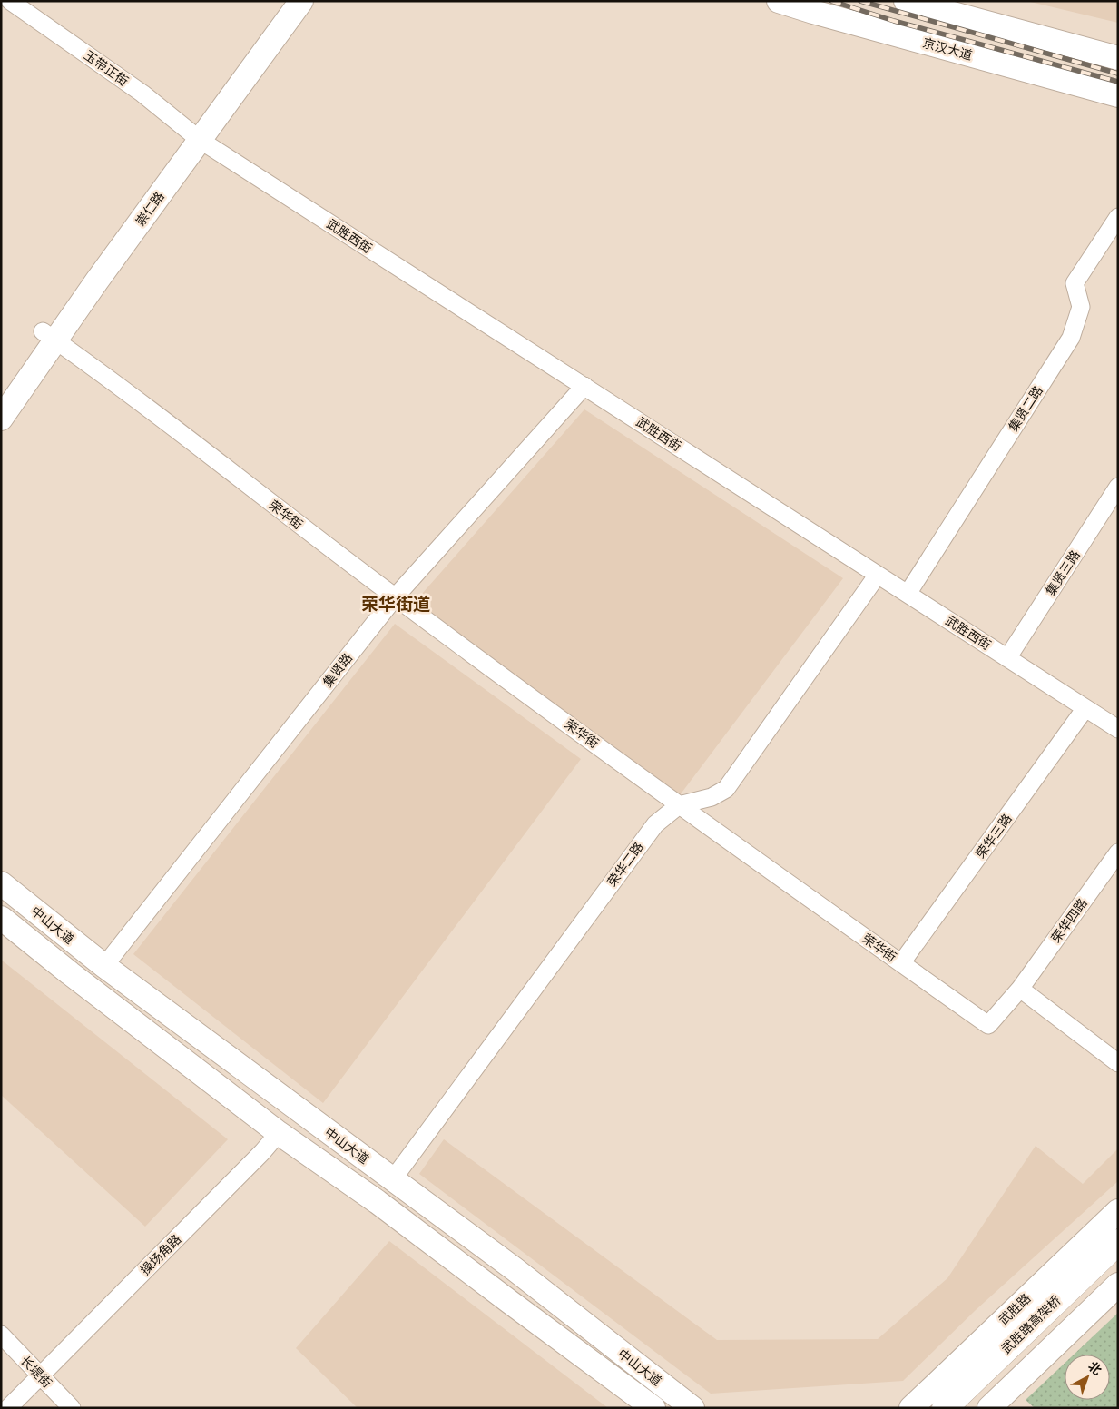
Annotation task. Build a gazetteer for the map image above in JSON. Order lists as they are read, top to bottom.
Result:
{
  "streets": {
    "main road": [
      "京汉大道",
      "崇仁路",
      "中山大道",
      "武胜路",
      "武胜路高架桥"
    ],
    "street": [
      "玉带正街",
      "武胜西街",
      "集贤二路",
      "荣华街",
      "集贤三路",
      "集贤路",
      "荣华三路",
      "荣华二路",
      "荣华四路",
      "操场角路",
      "长堤街"
    ]
  },
  "crossings": [
    ["玉带正街", "崇仁路"],
    ["玉带正街", "武胜西街"],
    ["崇仁路", "武胜西街"],
    ["崇仁路", "荣华街"],
    ["武胜西街", "集贤二路"],
    ["武胜西街", "集贤三路"],
    ["武胜西街", "集贤路"],
    ["武胜西街", "荣华三路"],
    ["武胜西街", "荣华二路"],
    ["荣华街", "集贤路"],
    ["荣华街", "荣华三路"],
    ["荣华街", "荣华二路"],
    ["荣华街", "荣华四路"],
    ["集贤路", "中山大道"],
    ["荣华二路", "中山大道"],
    ["中山大道", "操场角路"],
    ["操场角路", "长堤街"]
  ],
  "districts": ["荣华街道"],
  "north": "top right"
}
